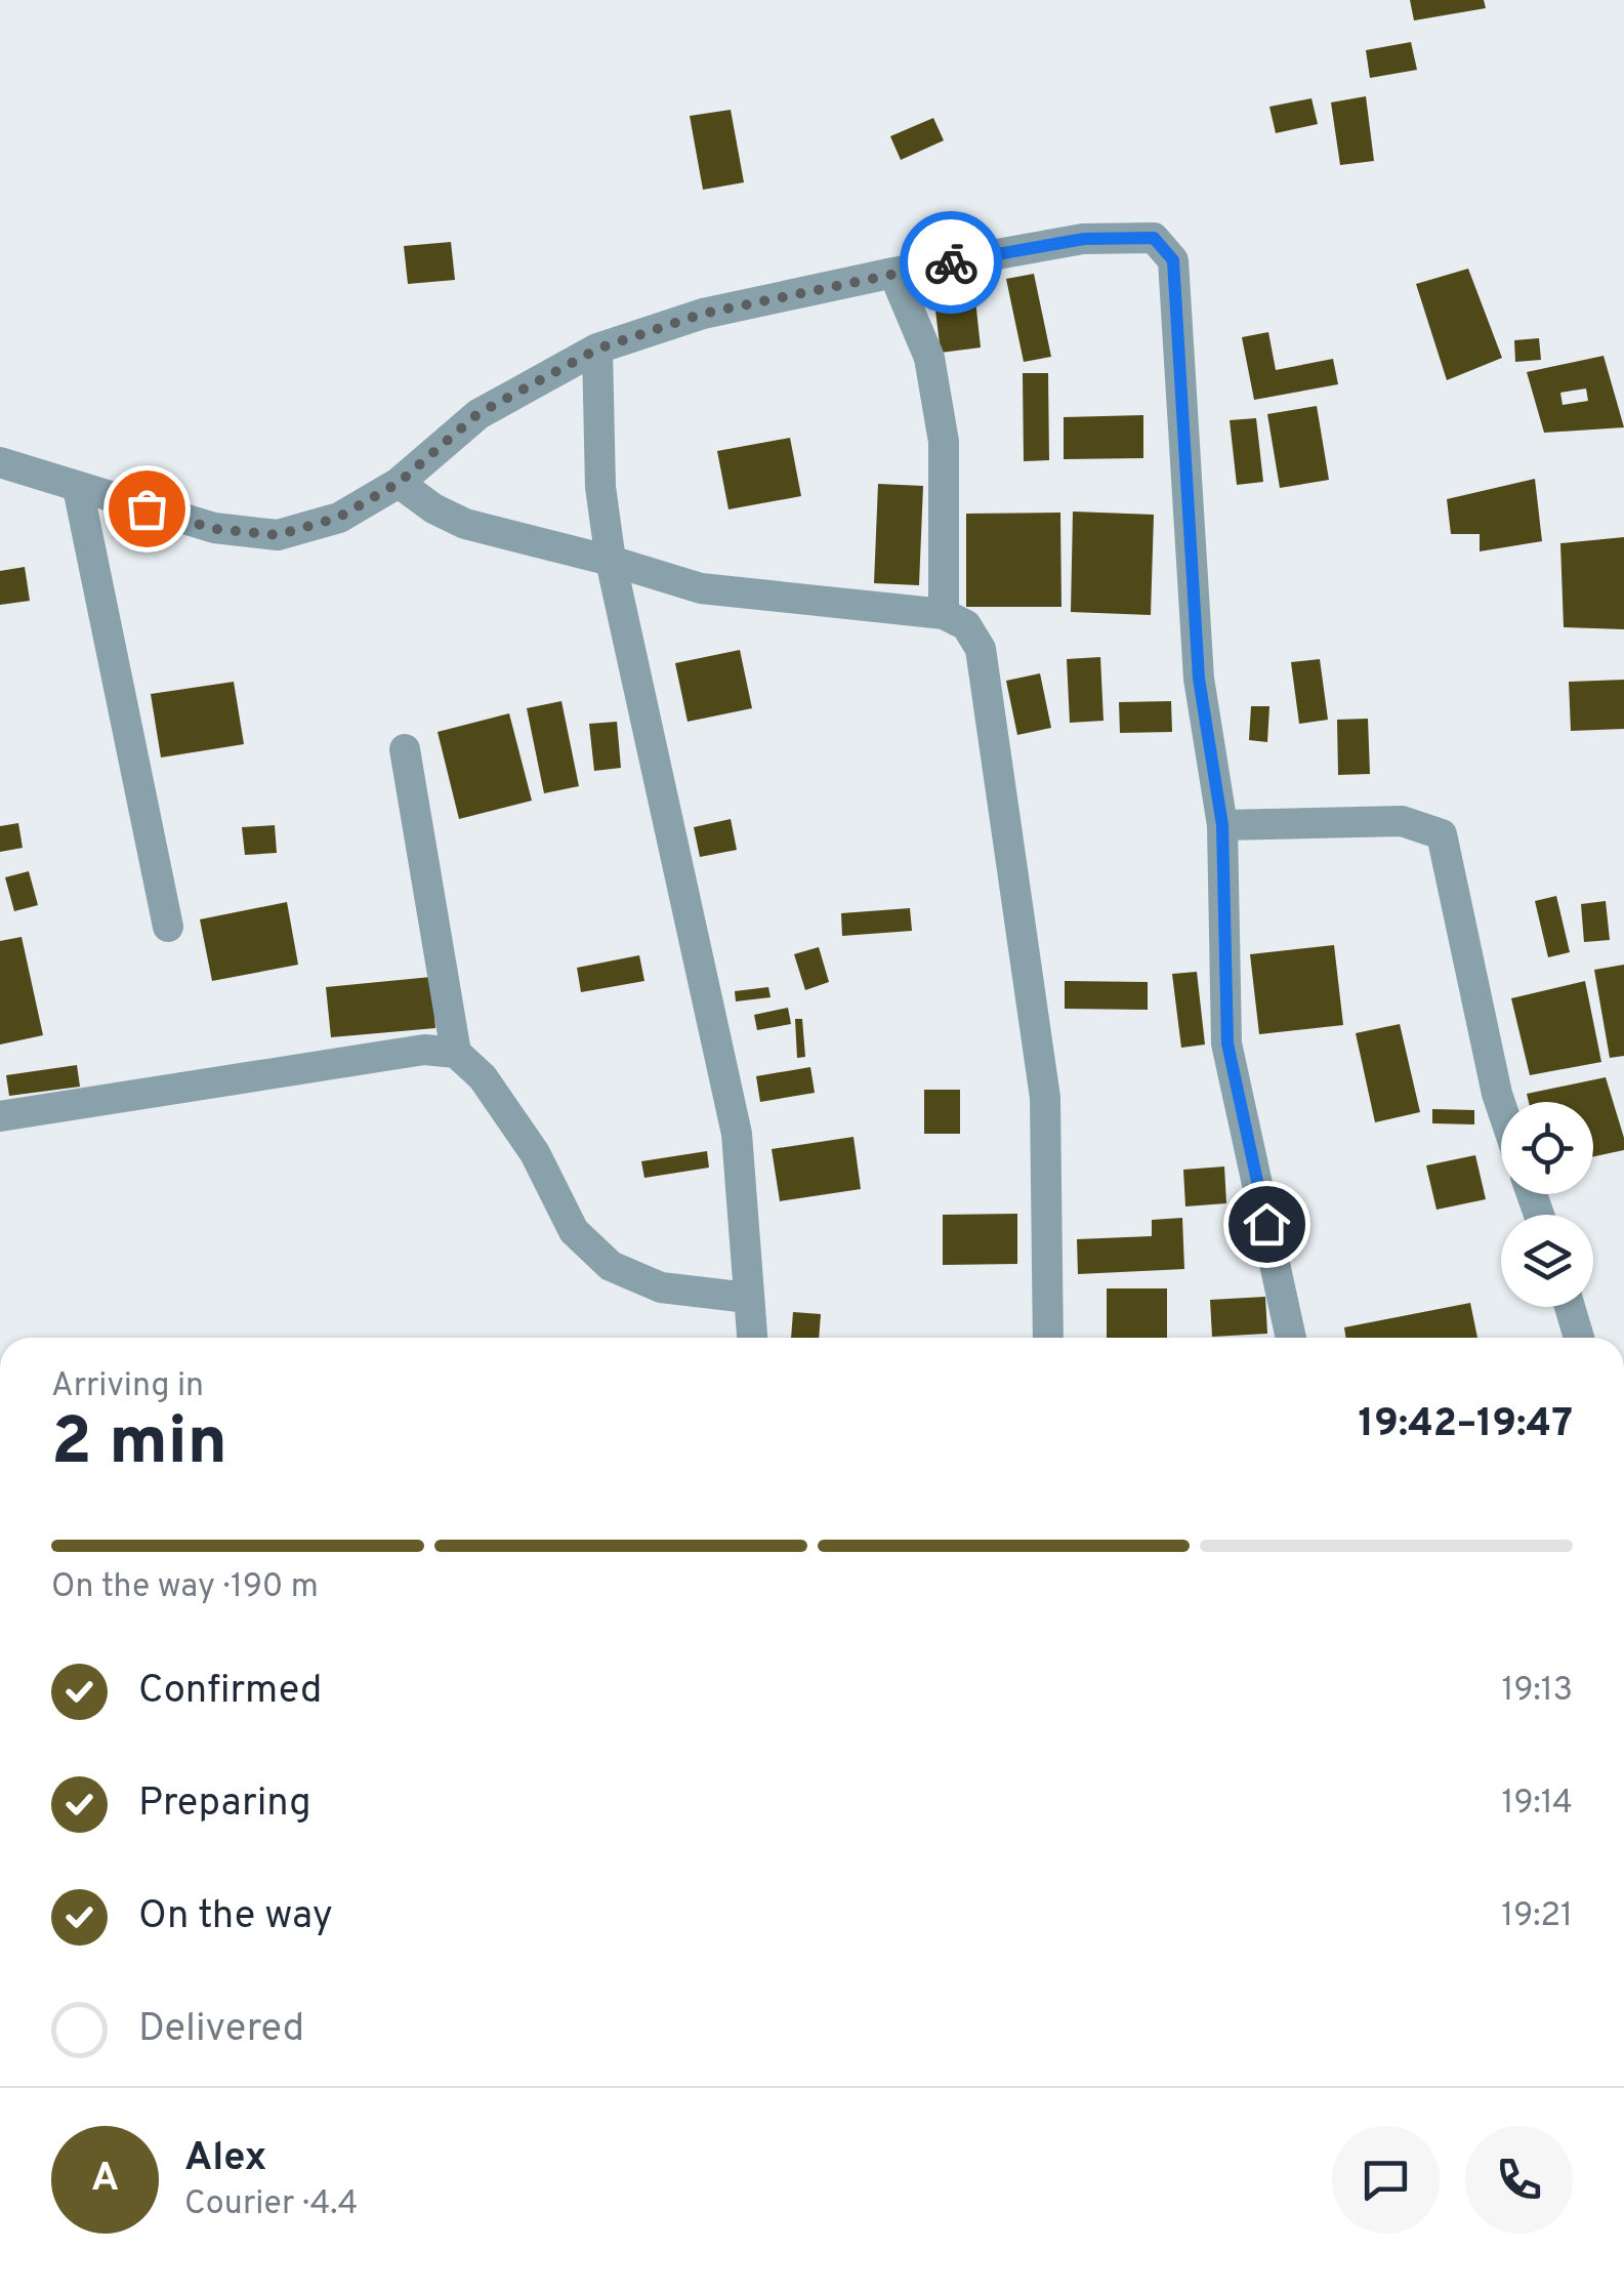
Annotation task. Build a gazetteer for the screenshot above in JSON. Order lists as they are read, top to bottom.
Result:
{
  "page": {
    "heading": ["2 min", "Arriving in", "19:42–19:47"],
    "panel": ["Alex", "Courier · 4.4"],
    "bar": "On the way · 190 m",
    "list": [
      ["Confirmed", "19:13"],
      ["Preparing", "19:14"],
      ["On the way", "19:21"],
      "Delivered"
    ],
    "round": "A"
  }
}
